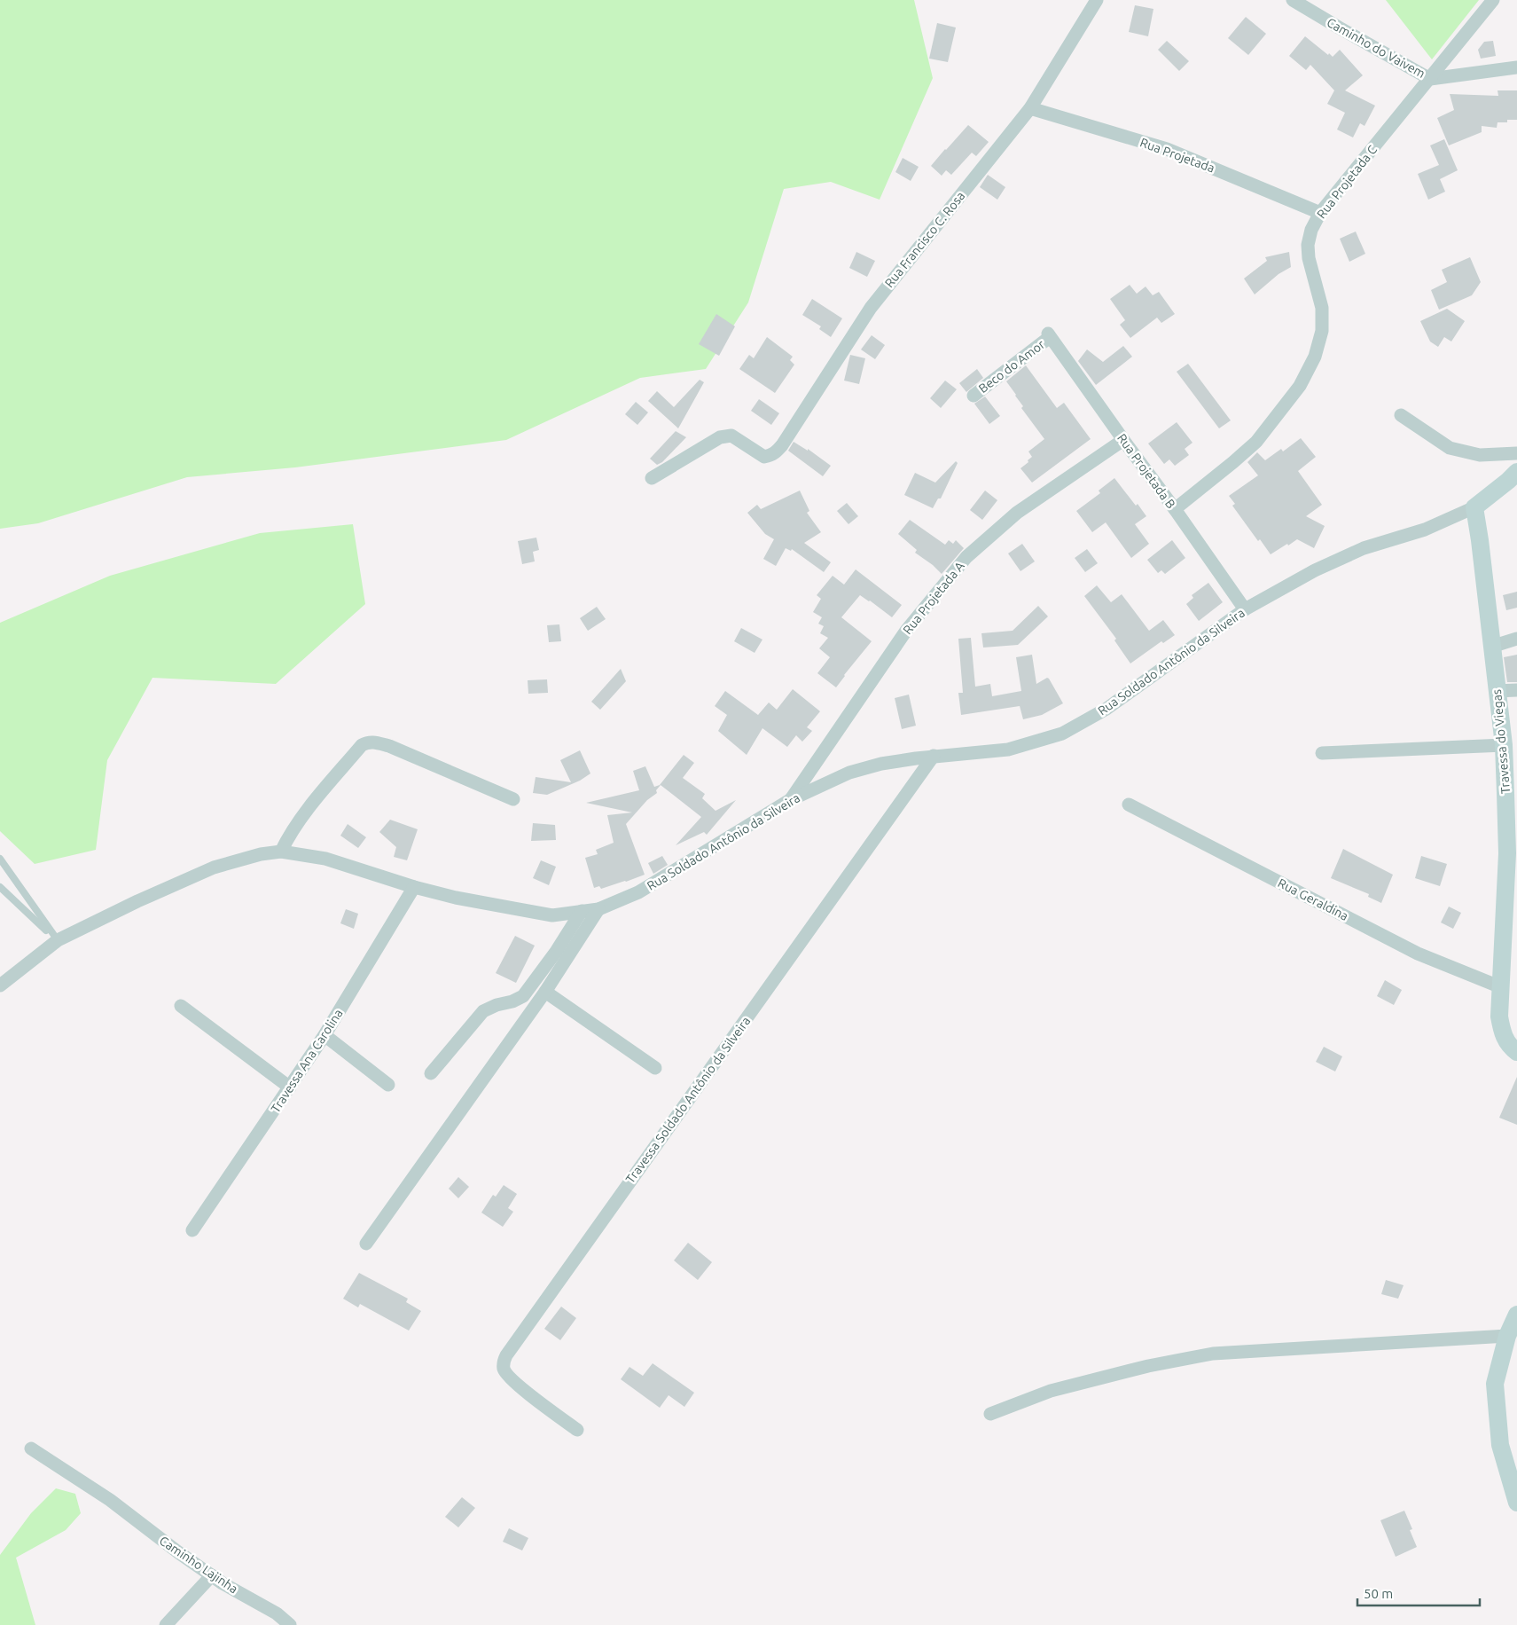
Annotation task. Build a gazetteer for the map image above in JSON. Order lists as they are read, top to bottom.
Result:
{
  "streets": {
    "street": [
      "Caminho do Vaivem",
      "Rua Projetada",
      "Rua Projetada C",
      "Rua Francisco C. Rosa",
      "Beco do Amor",
      "Rua Projetada B",
      "Rua Projetada A",
      "Rua Soldado Antônio da Silveira",
      "Travessa do Viegas",
      "Rua Geraldina",
      "Travessa Ana Carolina",
      "Travessa Soldado Antônio da Silveira",
      "Caminho Lajinha"
    ]
  },
  "crossings": [
    ["Caminho do Vaivem", "Rua Projetada C"],
    ["Rua Projetada", "Rua Projetada C"],
    ["Rua Projetada", "Rua Francisco C. Rosa"],
    ["Rua Projetada C", "Rua Projetada B"],
    ["Beco do Amor", "Rua Projetada B"],
    ["Rua Projetada B", "Rua Projetada A"],
    ["Rua Projetada B", "Rua Soldado Antônio da Silveira"],
    ["Rua Projetada A", "Rua Soldado Antônio da Silveira"],
    ["Rua Soldado Antônio da Silveira", "Travessa do Viegas"],
    ["Rua Soldado Antônio da Silveira", "Travessa Ana Carolina"],
    ["Rua Soldado Antônio da Silveira", "Travessa Soldado Antônio da Silveira"],
    ["Travessa do Viegas", "Rua Geraldina"]
  ],
  "scale_bar": "50 m"
}
